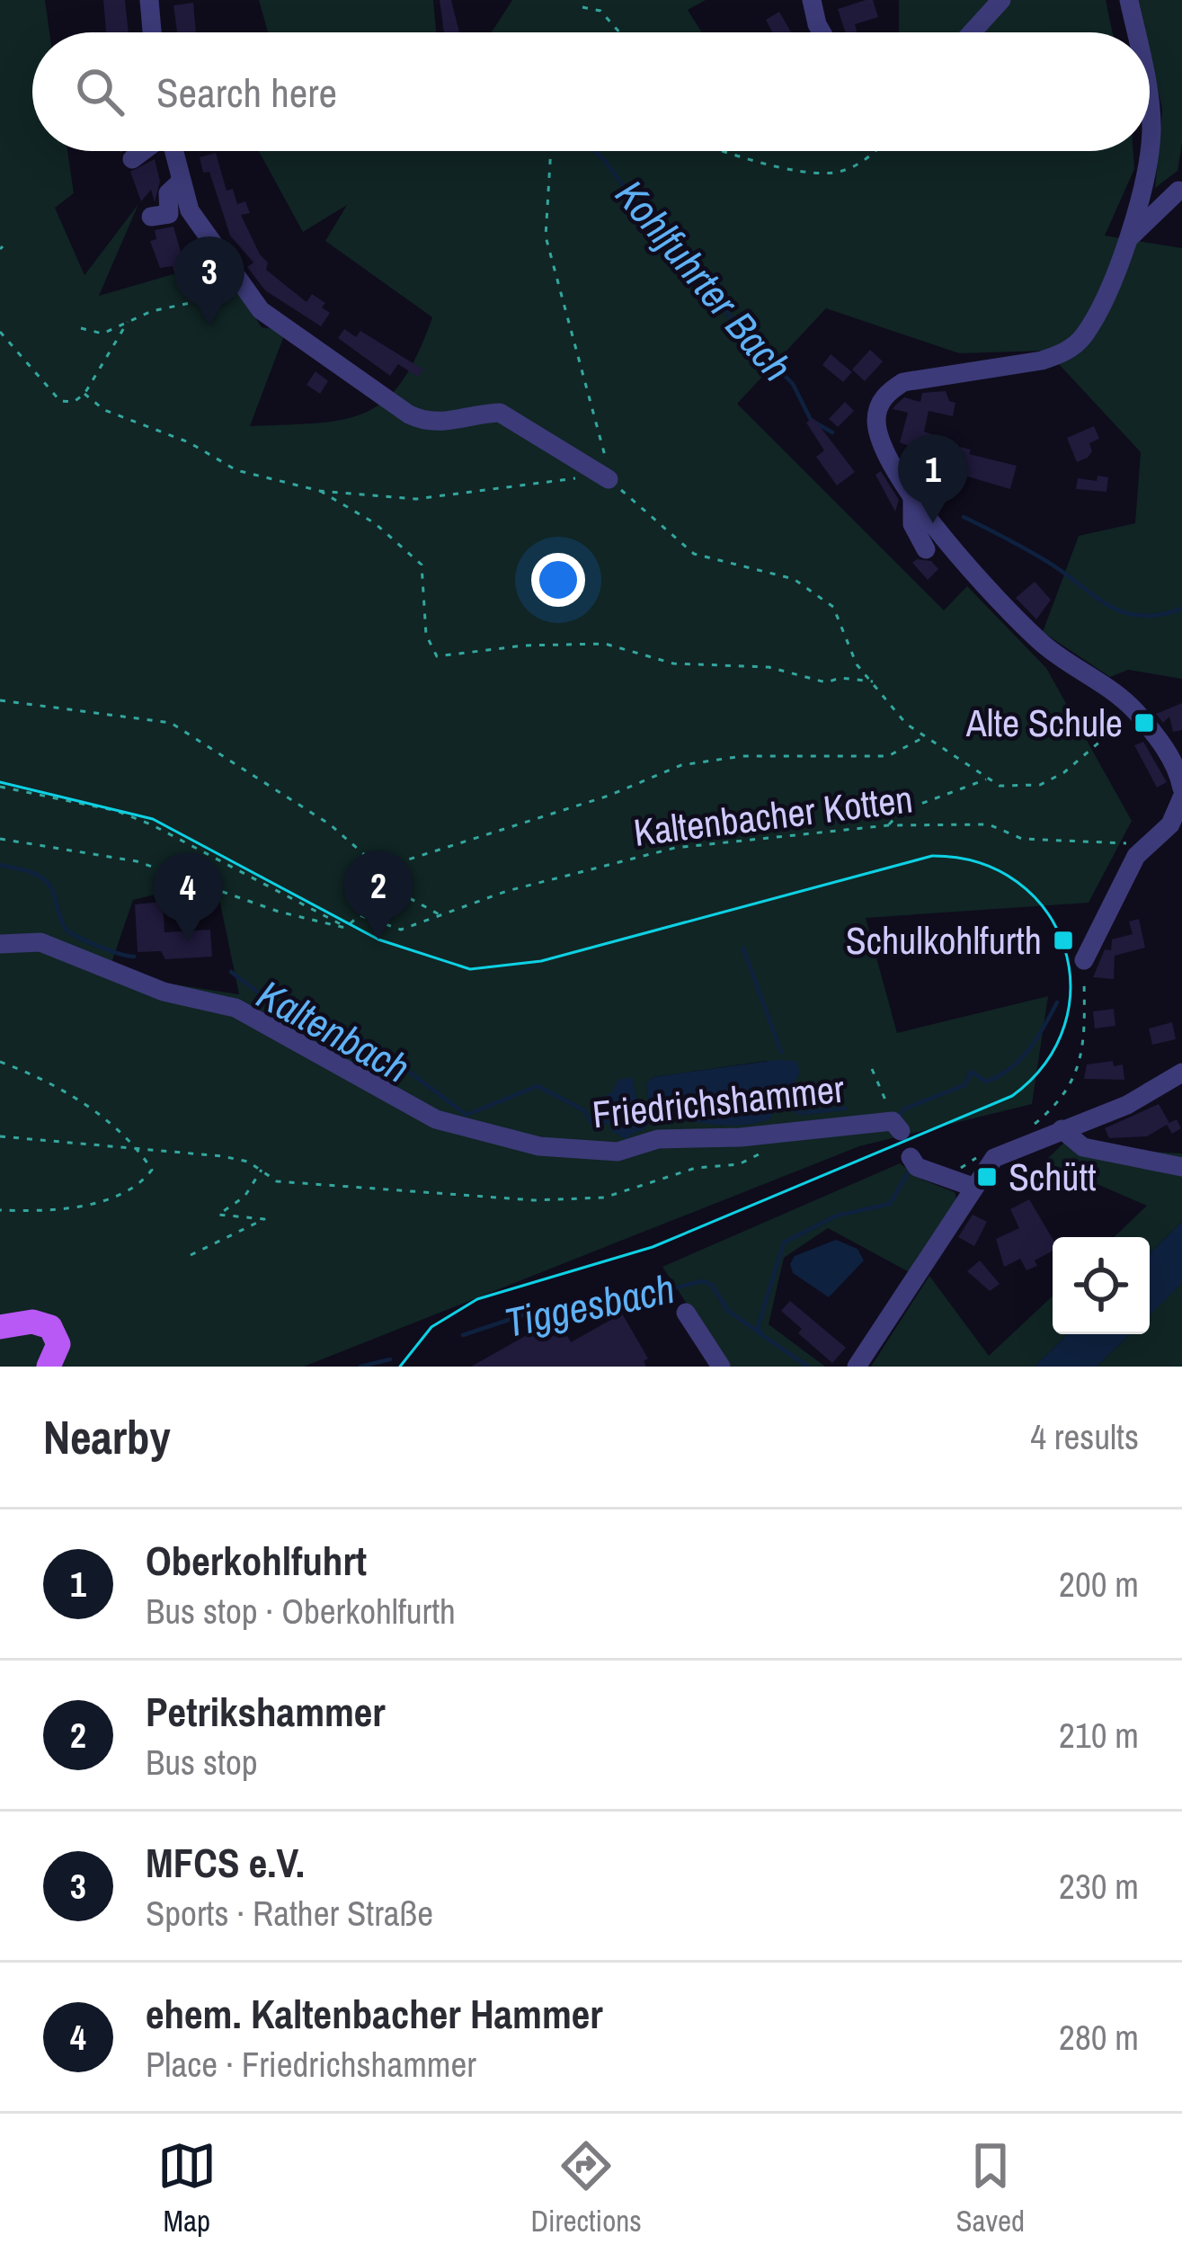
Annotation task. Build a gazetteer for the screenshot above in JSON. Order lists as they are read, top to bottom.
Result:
{
  "streets": {
    "street": ["Friedrichshammer"],
    "path": ["Kaltenbacher Kotten"]
  },
  "water": ["Kohlfuhrter Bach", "Kaltenbach", "Tiggesbach"],
  "places": {
    "transit": ["Alte Schule", "Schulkohlfurth", "Schütt"]
  },
  "page": {
    "search": "Search here",
    "pins": [
      "3",
      "1",
      "2",
      "4"
    ],
    "heading": ["Nearby", "4 results"],
    "list": [
      {
        "mark": "1",
        "name": "Oberkohlfuhrt",
        "note": "Bus stop · Oberkohlfurth",
        "value": "200 m"
      },
      {
        "mark": "2",
        "name": "Petrikshammer",
        "note": "Bus stop",
        "value": "210 m"
      },
      {
        "mark": "3",
        "name": "MFCS e.V.",
        "note": "Sports · Rather Straße",
        "value": "230 m"
      },
      {
        "mark": "4",
        "name": "ehem. Kaltenbacher Hammer",
        "note": "Place · Friedrichshammer",
        "value": "280 m"
      }
    ],
    "nav": ["Map", "Directions", "Saved"]
  }
}
